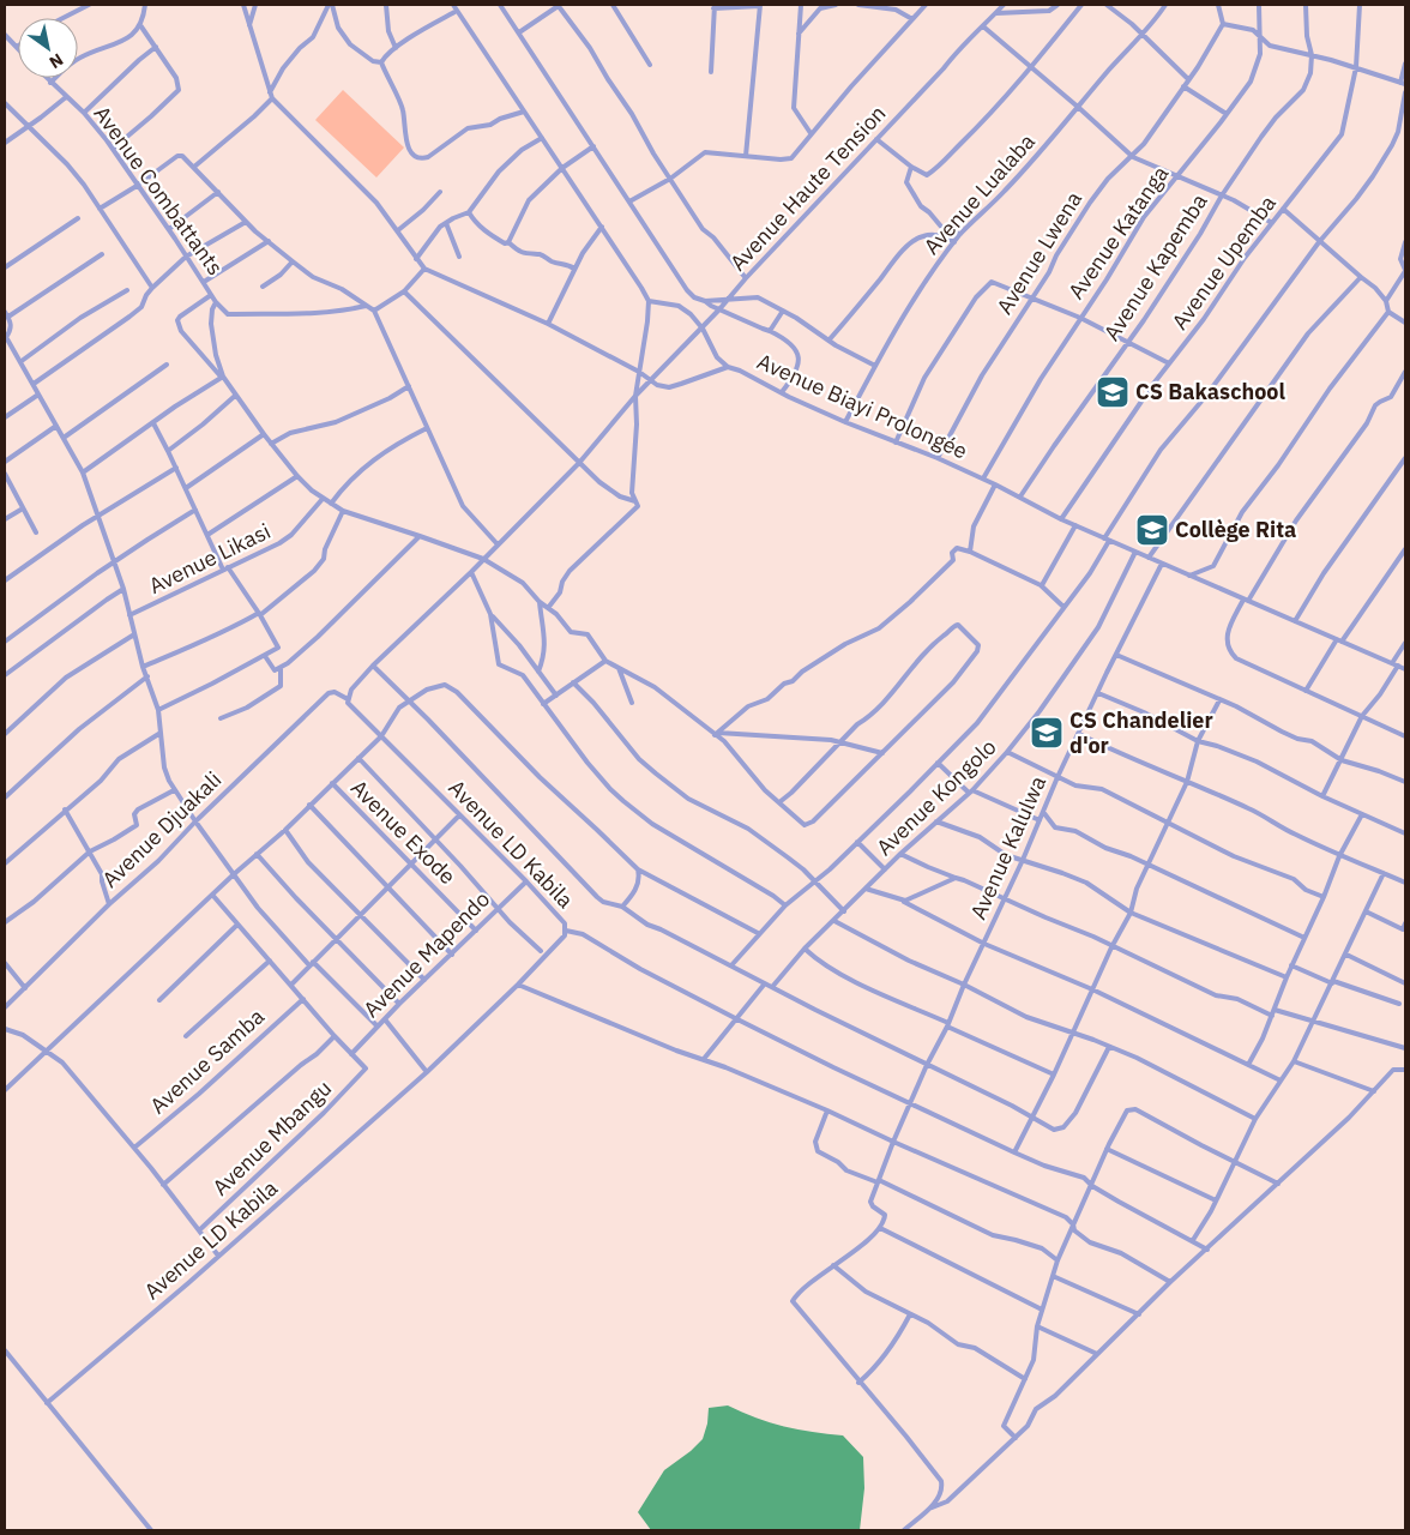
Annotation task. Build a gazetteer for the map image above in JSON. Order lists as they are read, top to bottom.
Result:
{
  "streets": {
    "street": [
      "Avenue Haute Tension",
      "Avenue Combattants",
      "Avenue Lualaba",
      "Avenue Katanga",
      "Avenue Lwena",
      "Avenue Upemba",
      "Avenue Kapemba",
      "Avenue Biayi Prolongée",
      "Avenue Likasi",
      "Avenue Kongolo",
      "Avenue Djuakali",
      "Avenue Exode",
      "Avenue LD Kabila",
      "Avenue Kalulwa",
      "Avenue Mapendo",
      "Avenue Samba",
      "Avenue Mbangu"
    ]
  },
  "crossings": [
    ["Avenue Haute Tension", "Avenue Biayi Prolongée"],
    ["Avenue Combattants", "Avenue Likasi"],
    ["Avenue Lualaba", "Avenue Biayi Prolongée"],
    ["Avenue Katanga", "Avenue Biayi Prolongée"],
    ["Avenue Lwena", "Avenue Biayi Prolongée"],
    ["Avenue Upemba", "Avenue Biayi Prolongée"],
    ["Avenue Kapemba", "Avenue Biayi Prolongée"],
    ["Avenue Biayi Prolongée", "Avenue Kongolo"],
    ["Avenue Biayi Prolongée", "Avenue Kalulwa"],
    ["Avenue Djuakali", "Avenue LD Kabila"],
    ["Avenue Exode", "Avenue Mapendo"],
    ["Avenue LD Kabila", "Avenue Mapendo"],
    ["Avenue Mapendo", "Avenue Mbangu"]
  ],
  "places": {
    "school or university": ["CS Bakaschool", "Collège Rita", "CS Chandelier d'or"]
  },
  "north": "bottom right"
}
